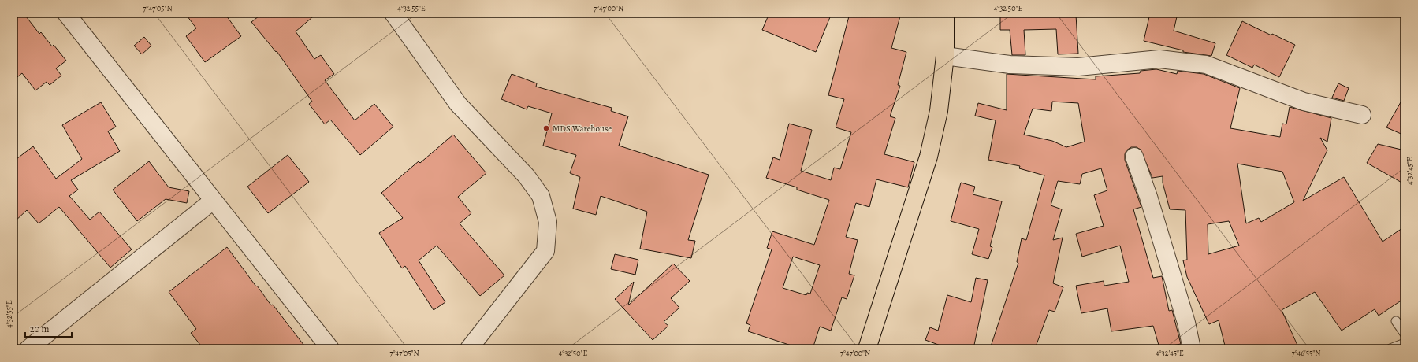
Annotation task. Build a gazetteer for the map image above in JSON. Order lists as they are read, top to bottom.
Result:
{
  "places": ["MDS Warehouse"],
  "scale_bar": "20 m",
  "coordinates": [
    "7°47'05\"N",
    "4°32'55\"E",
    "7°47'00\"N",
    "4°32'50\"E",
    "4°32'45\"E",
    "7°46'55\"N"
  ]
}
